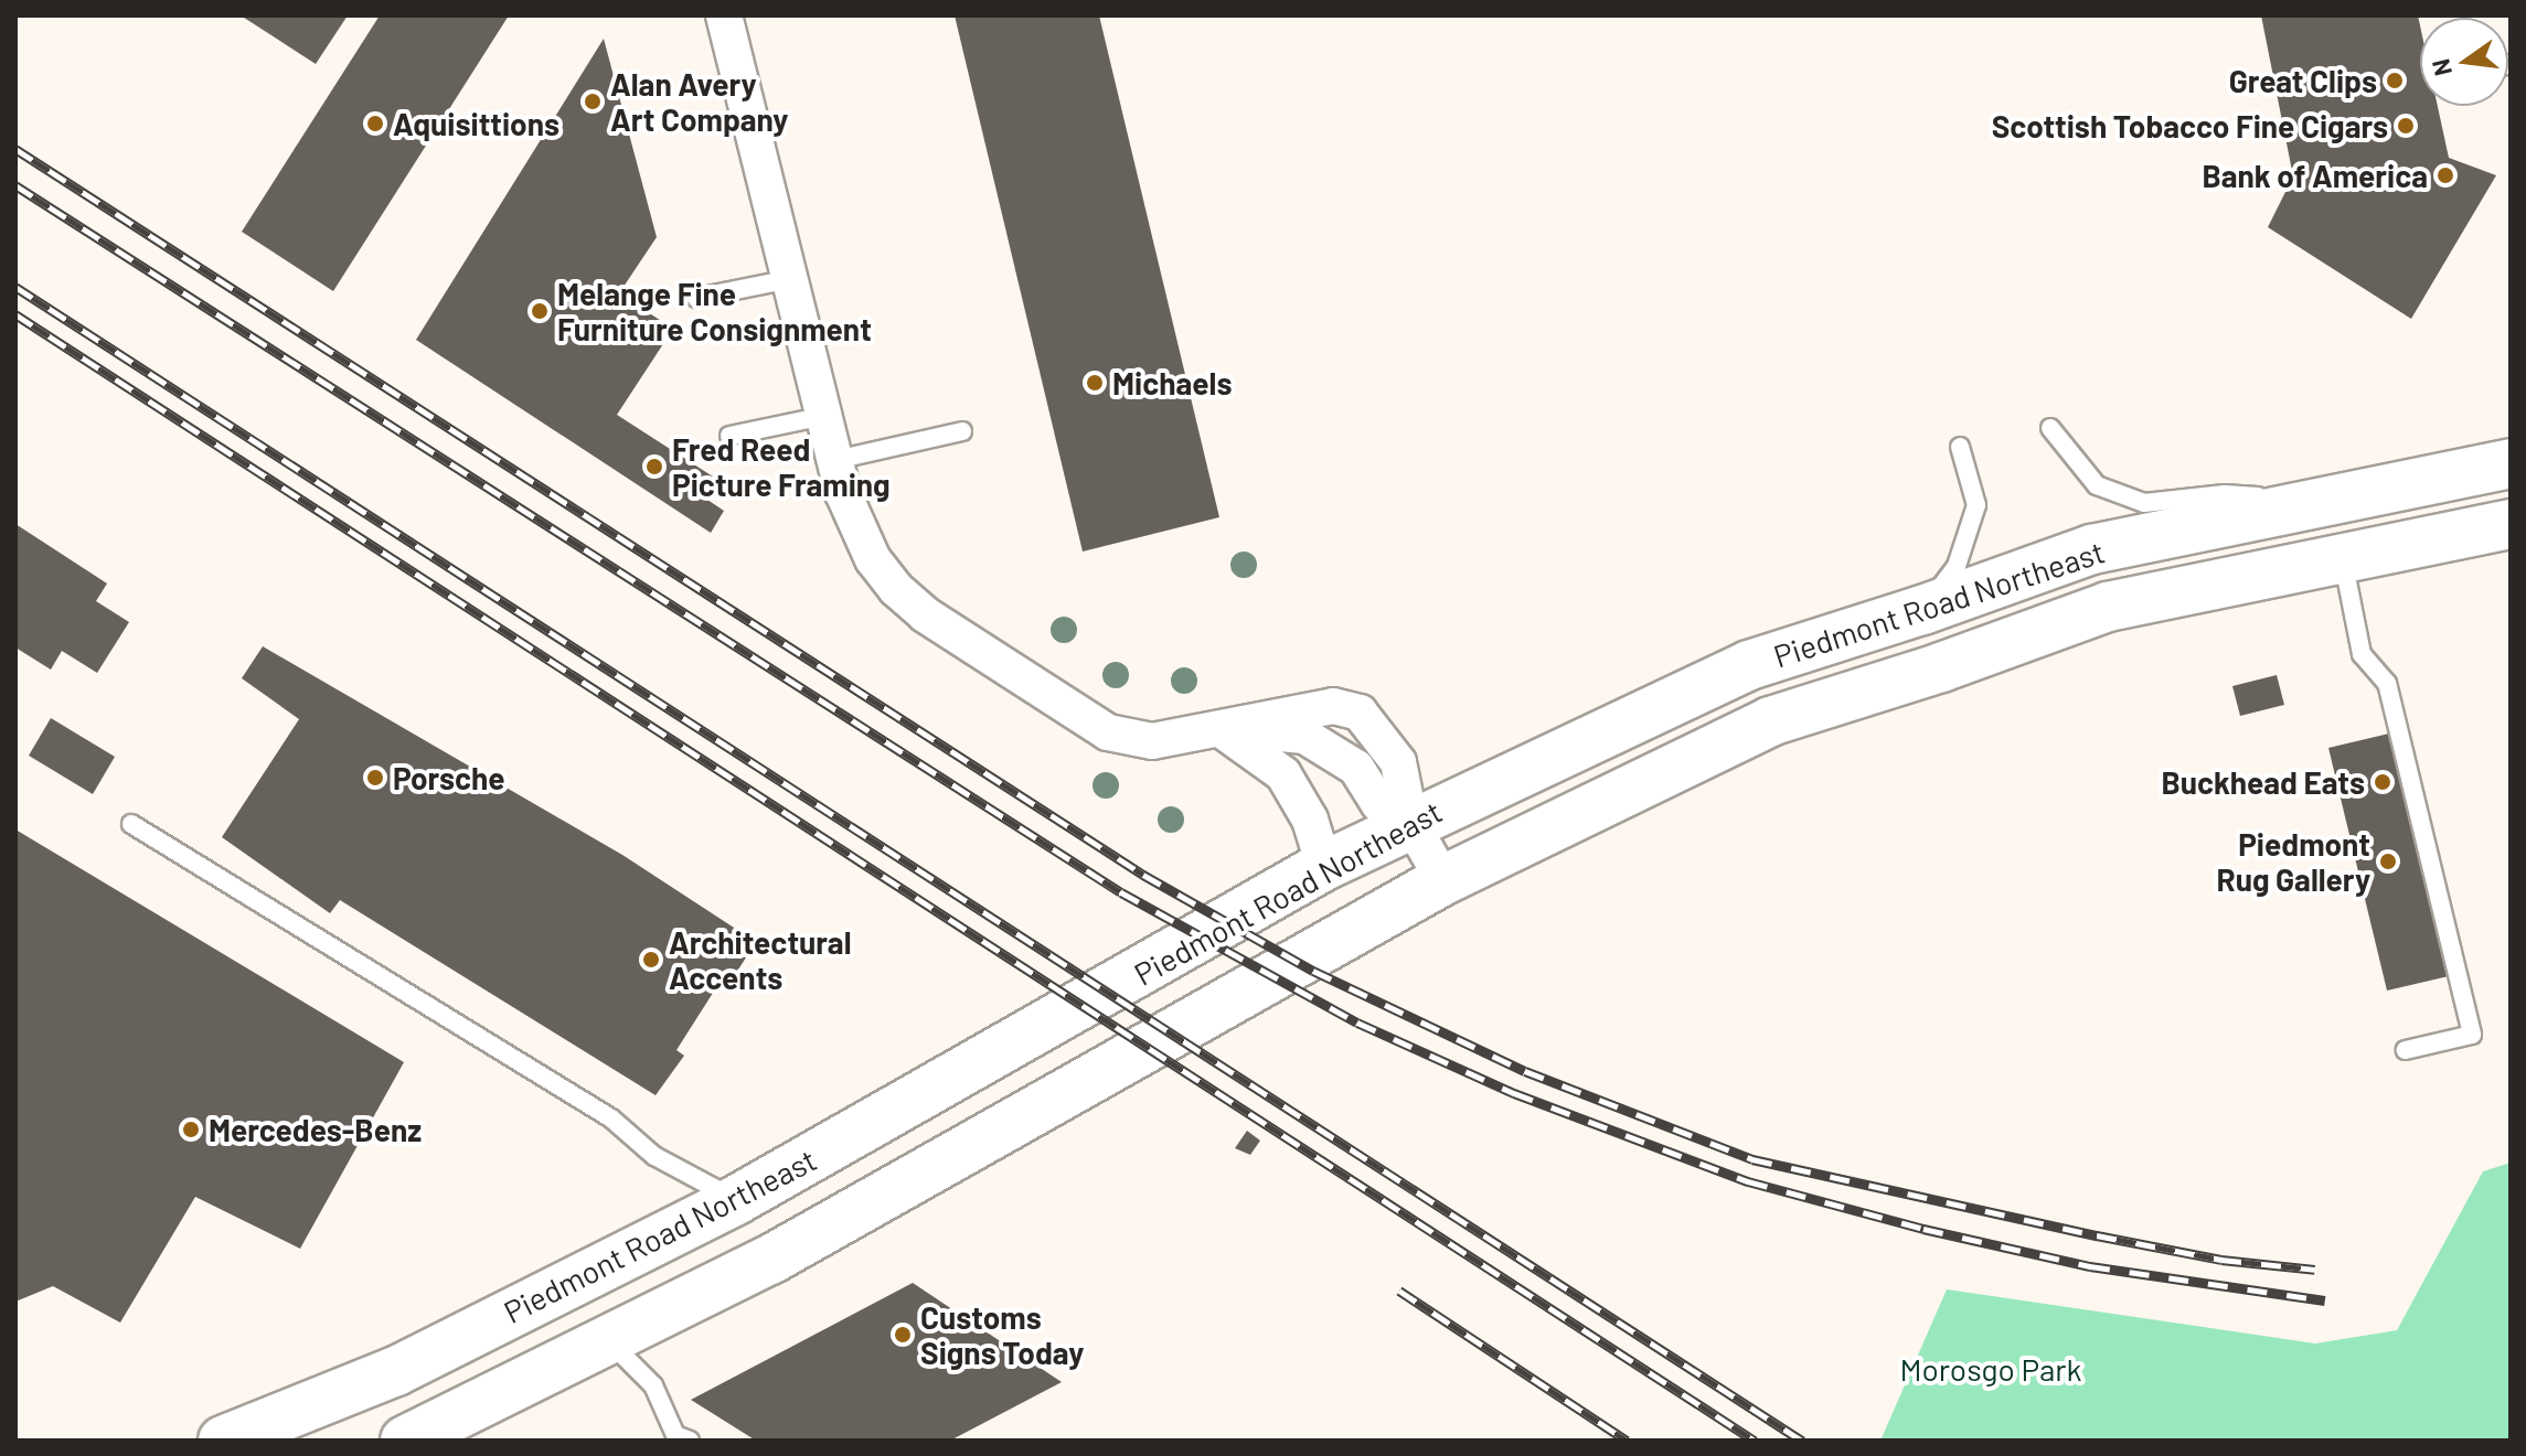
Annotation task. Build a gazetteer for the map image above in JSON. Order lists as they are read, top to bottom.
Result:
{
  "streets": {
    "main road": ["Piedmont Road Northeast"]
  },
  "parks": ["Morosgo Park"],
  "places": [
    "Great Clips",
    "Alan Avery Art Company",
    "Aquisittions",
    "Scottish Tobacco Fine Cigars",
    "Bank of America",
    "Melange Fine Furniture Consignment",
    "Michaels",
    "Fred Reed Picture Framing",
    "Porsche",
    "Buckhead Eats",
    "Piedmont Rug Gallery",
    "Architectural Accents",
    "Mercedes-Benz",
    "Customs Signs Today"
  ],
  "north": "left"
}
